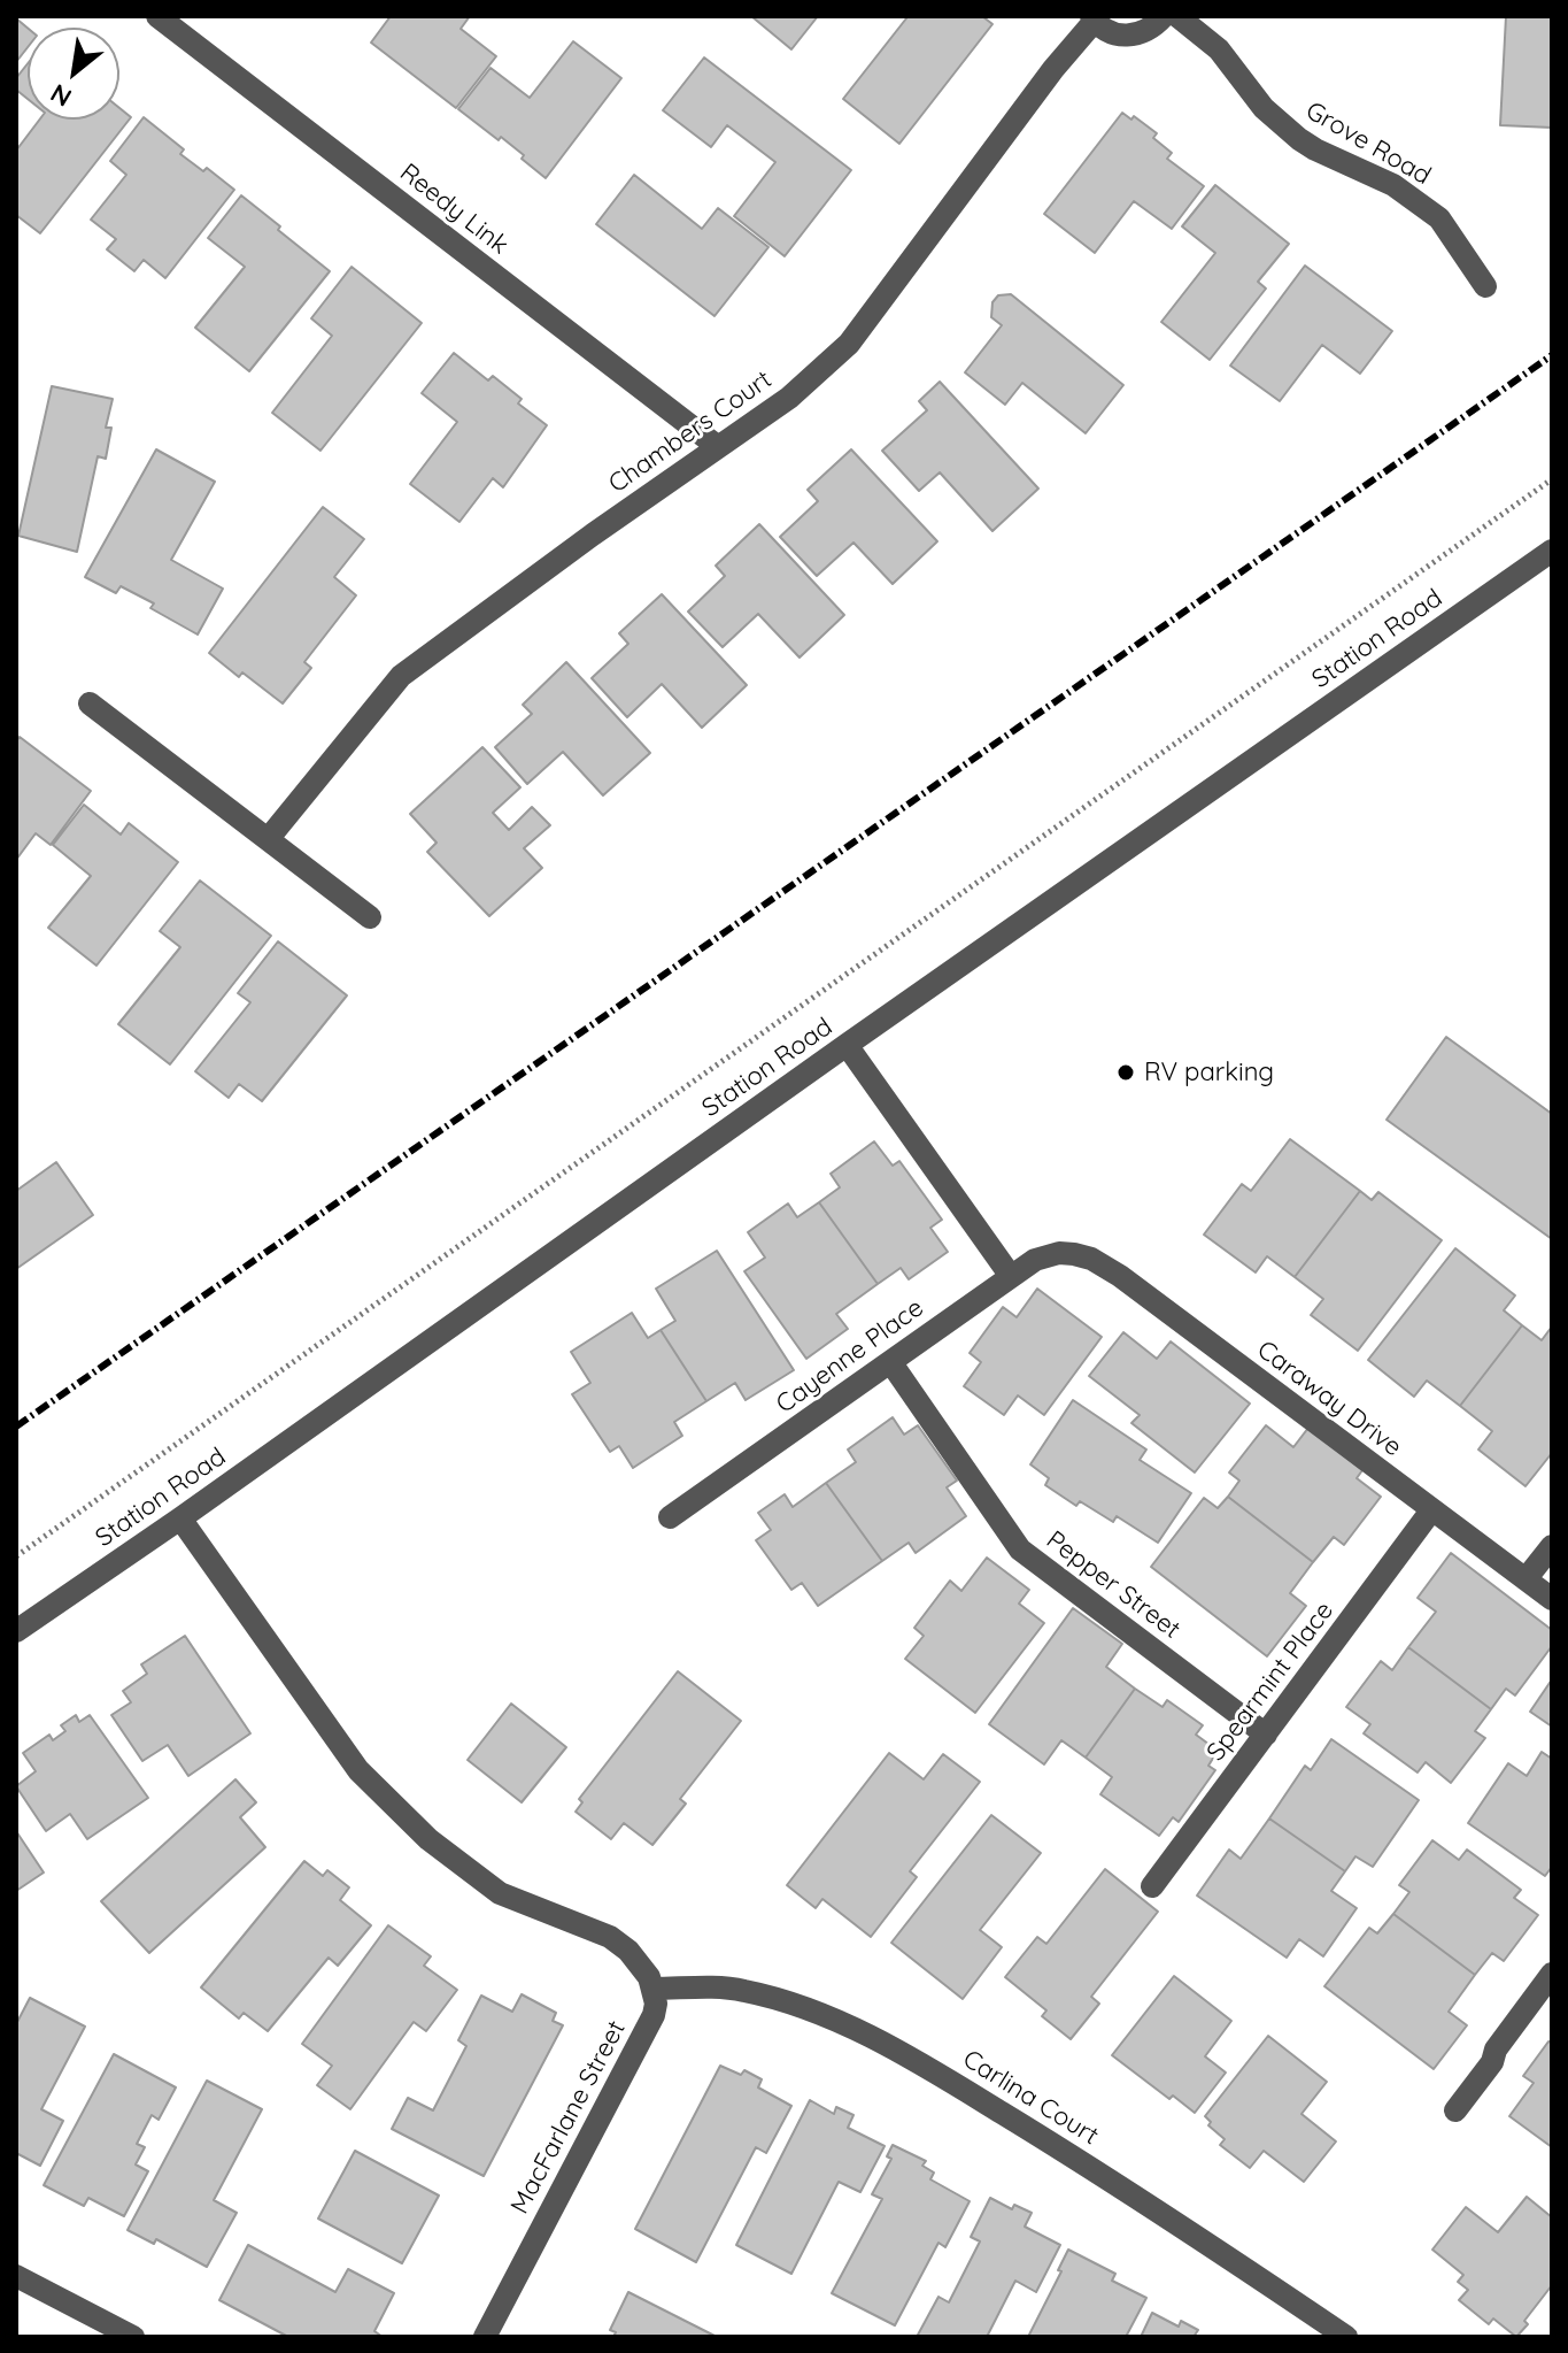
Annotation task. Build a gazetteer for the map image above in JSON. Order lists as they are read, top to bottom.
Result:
{
  "streets": {
    "street": [
      "Grove Road",
      "Reedy Link",
      "Chambers Court",
      "Station Road",
      "Cayenne Place",
      "Caraway Drive",
      "Pepper Street",
      "Spearmint Place",
      "Carlina Court",
      "MacFarlane Street"
    ]
  },
  "crossings": [
    ["Reedy Link", "Chambers Court"],
    ["Cayenne Place", "Caraway Drive"],
    ["Cayenne Place", "Pepper Street"],
    ["Caraway Drive", "Spearmint Place"],
    ["Pepper Street", "Spearmint Place"],
    ["Carlina Court", "MacFarlane Street"]
  ],
  "places": ["RV parking"],
  "north": "bottom left"
}
